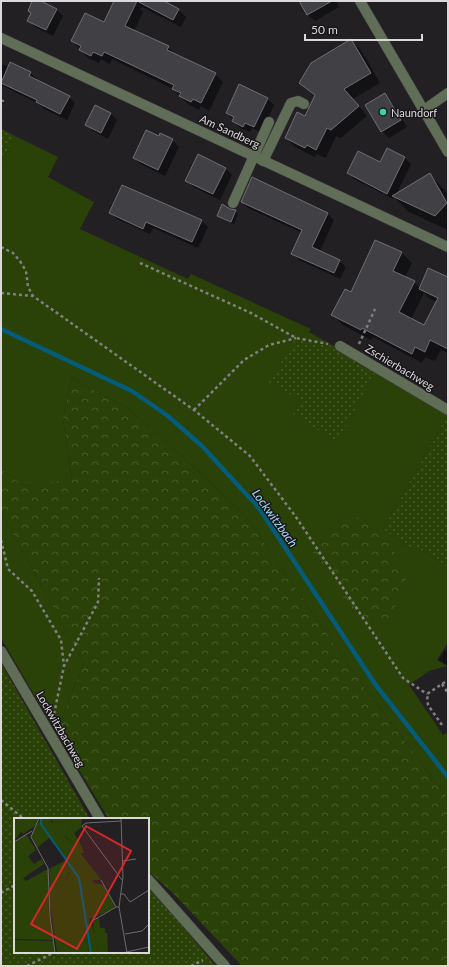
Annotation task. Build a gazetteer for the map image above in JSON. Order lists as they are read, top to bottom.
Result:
{
  "streets": {
    "street": ["Am Sandberg", "Zschierbachweg", "Lockwitzbachweg"]
  },
  "water": ["Lockwitzbach"],
  "places": ["Naundorf"],
  "scale_bar": "50 m"
}
